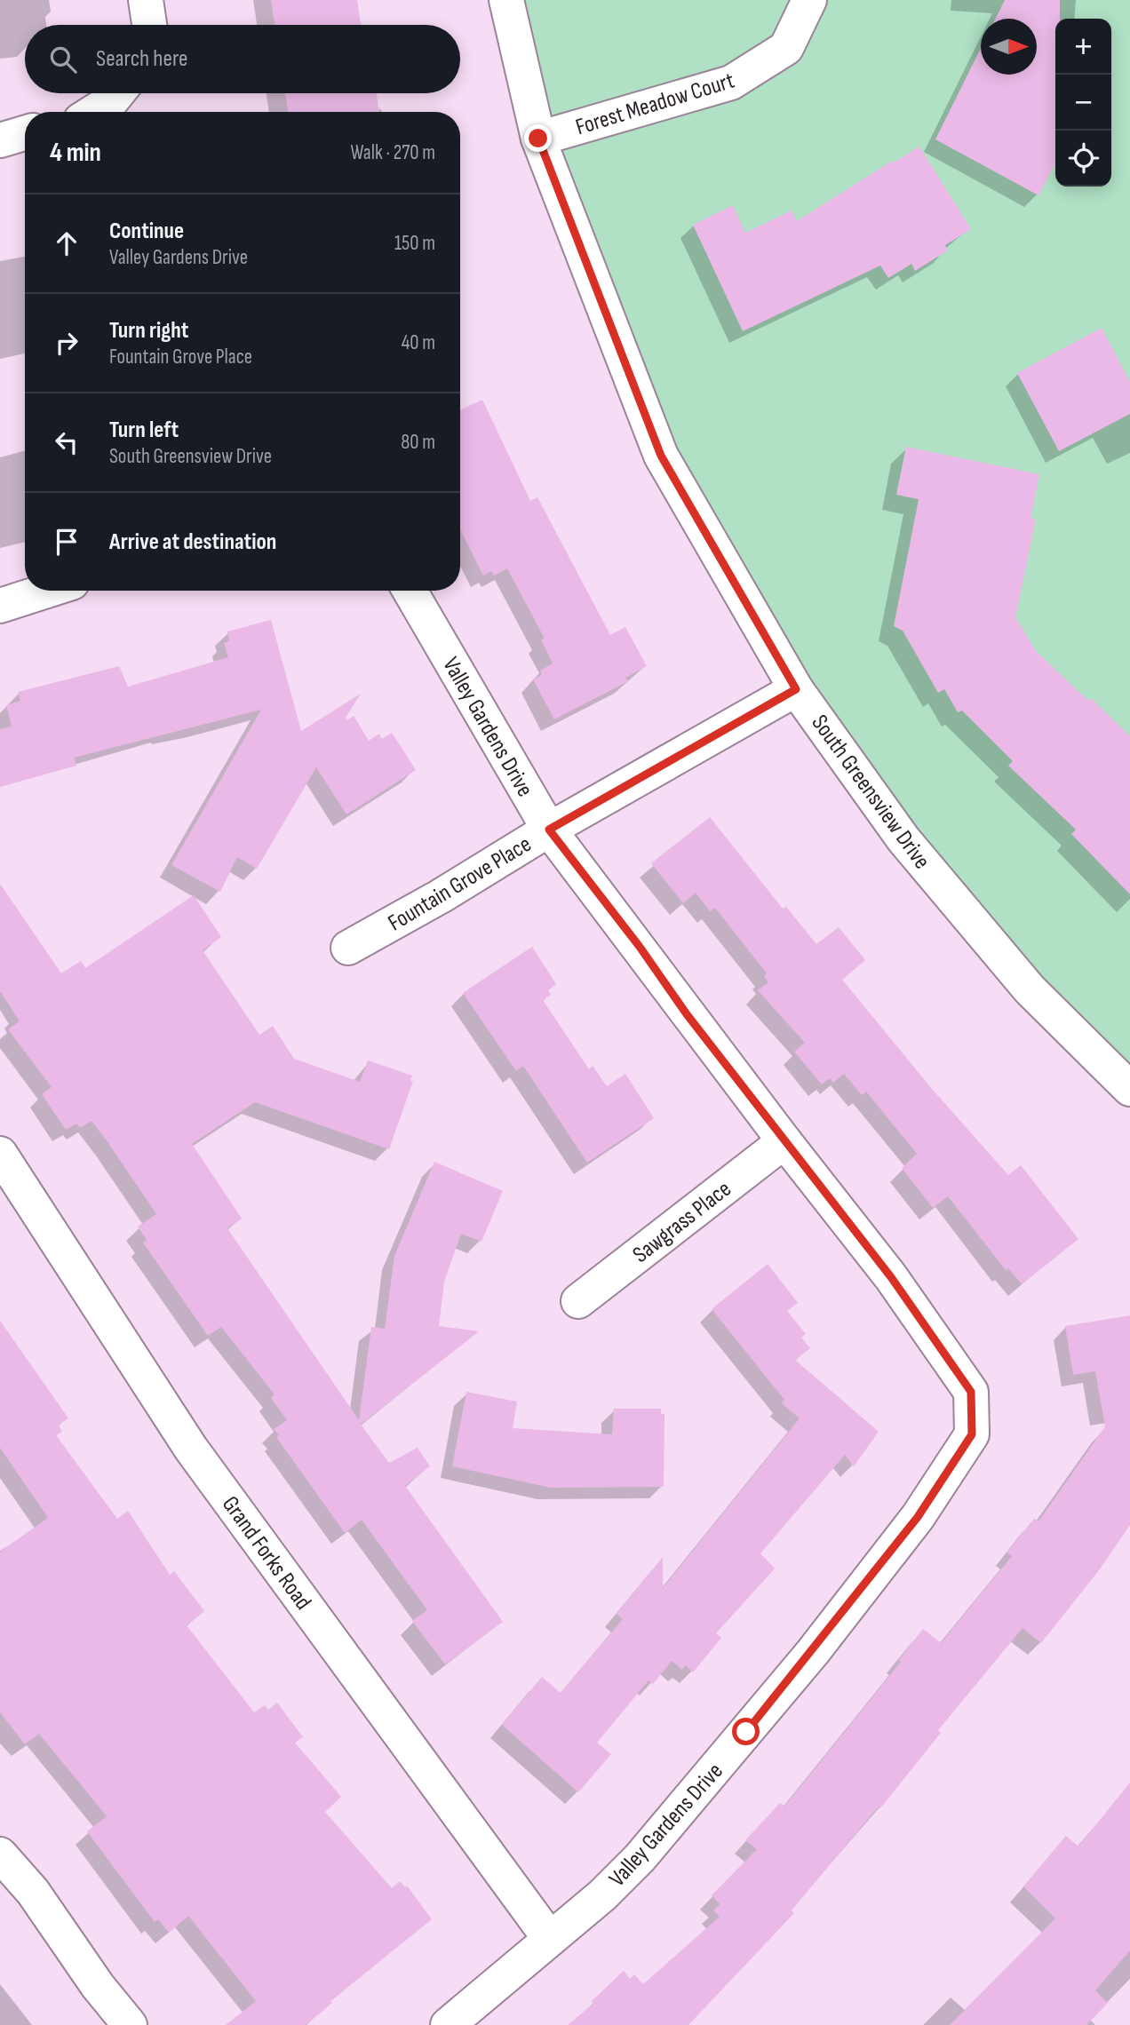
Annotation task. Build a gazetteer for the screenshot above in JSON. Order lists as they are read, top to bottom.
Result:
{
  "streets": {
    "street": [
      "Forest Meadow Court",
      "Valley Gardens Drive",
      "South Greensview Drive",
      "Fountain Grove Place",
      "Sawgrass Place",
      "Grand Forks Road"
    ]
  },
  "crossings": [
    ["Forest Meadow Court", "South Greensview Drive"],
    ["Valley Gardens Drive", "Fountain Grove Place"],
    ["Valley Gardens Drive", "Sawgrass Place"],
    ["Valley Gardens Drive", "Grand Forks Road"],
    ["South Greensview Drive", "Fountain Grove Place"]
  ],
  "north": "right",
  "page": {
    "map_buttons": ["+", "−"],
    "search": "Search here",
    "heading": ["4 min", "Walk · 270 m"],
    "list": [
      ["Continue", "Valley Gardens Drive", "150 m"],
      ["Turn right", "Fountain Grove Place", "40 m"],
      ["Turn left", "South Greensview Drive", "80 m"],
      "Arrive at destination"
    ]
  }
}
